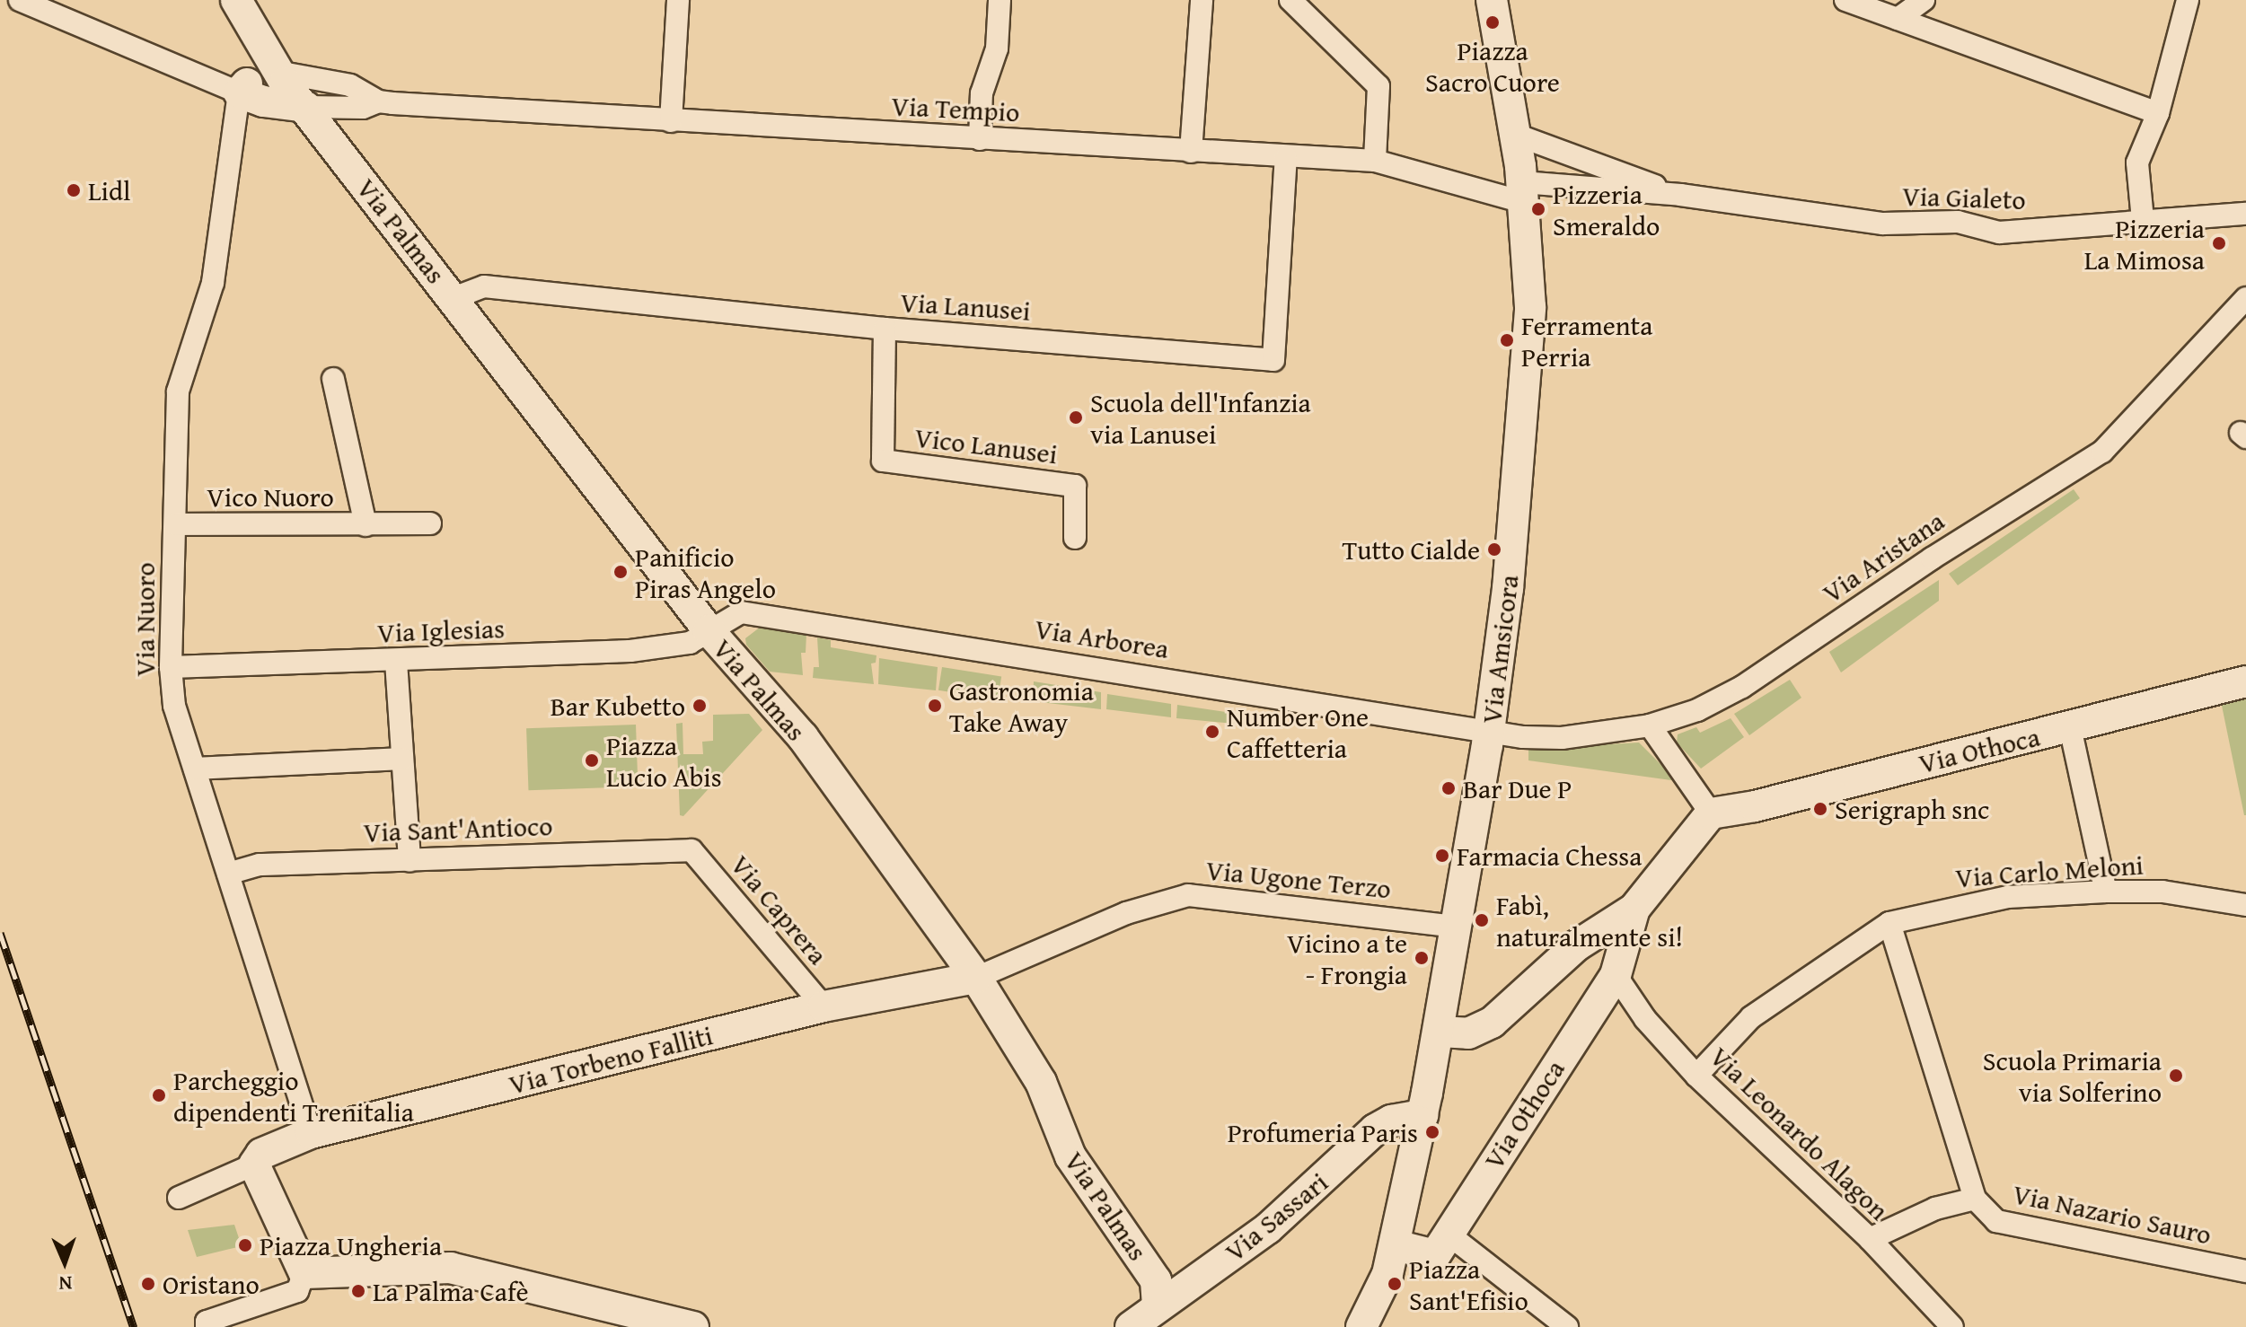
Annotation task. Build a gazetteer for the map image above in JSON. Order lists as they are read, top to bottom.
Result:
{
  "streets": {
    "street": [
      "Via Tempio",
      "Via Gialeto",
      "Via Palmas",
      "Via Lanusei",
      "Vico Lanusei",
      "Vico Nuoro",
      "Via Aristana",
      "Via Nuoro",
      "Via Iglesias",
      "Via Arborea",
      "Via Amsicora",
      "Via Othoca",
      "Via Sant'Antioco",
      "Via Carlo Meloni",
      "Via Ugone Terzo",
      "Via Caprera",
      "Via Torbeno Falliti",
      "Via Leonardo Alagon",
      "Via Nazario Sauro",
      "Via Sassari"
    ]
  },
  "crossings": [
    ["Via Tempio", "Via Gialeto"],
    ["Via Tempio", "Via Palmas"],
    ["Via Tempio", "Via Lanusei"],
    ["Via Tempio", "Via Nuoro"],
    ["Via Tempio", "Via Amsicora"],
    ["Via Gialeto", "Via Amsicora"],
    ["Via Palmas", "Via Lanusei"],
    ["Via Palmas", "Via Iglesias"],
    ["Via Palmas", "Via Arborea"],
    ["Via Palmas", "Via Ugone Terzo"],
    ["Via Palmas", "Via Torbeno Falliti"],
    ["Via Palmas", "Via Sassari"],
    ["Via Lanusei", "Vico Lanusei"],
    ["Vico Nuoro", "Via Nuoro"],
    ["Via Aristana", "Via Arborea"],
    ["Via Aristana", "Via Amsicora"],
    ["Via Nuoro", "Via Iglesias"],
    ["Via Nuoro", "Via Sant'Antioco"],
    ["Via Nuoro", "Via Torbeno Falliti"],
    ["Via Iglesias", "Via Arborea"],
    ["Via Arborea", "Via Amsicora"],
    ["Via Amsicora", "Via Ugone Terzo"],
    ["Via Amsicora", "Via Sassari"],
    ["Via Othoca", "Via Leonardo Alagon"],
    ["Via Sant'Antioco", "Via Caprera"],
    ["Via Carlo Meloni", "Via Leonardo Alagon"],
    ["Via Ugone Terzo", "Via Torbeno Falliti"],
    ["Via Caprera", "Via Torbeno Falliti"]
  ],
  "places": [
    "Piazza Sacro Cuore",
    "Lidl",
    "Pizzeria Smeraldo",
    "Pizzeria La Mimosa",
    "Ferramenta Perria",
    "Scuola dell'Infanzia via Lanusei",
    "Tutto Cialde",
    "Panificio Piras Angelo",
    "Bar Kubetto",
    "Gastronomia Take Away",
    "Number One Caffetteria",
    "Piazza Lucio Abis",
    "Bar Due P",
    "Serigraph snc",
    "Farmacia Chessa",
    "Fabì, naturalmente si!",
    "Vicino a te - Frongia",
    "Scuola Primaria via Solferino",
    "Parcheggio dipendenti Trenitalia",
    "Profumeria Paris",
    "Piazza Ungheria",
    "Oristano",
    "Piazza Sant'Efisio",
    "La Palma Cafè"
  ],
  "north": "bottom"
}
